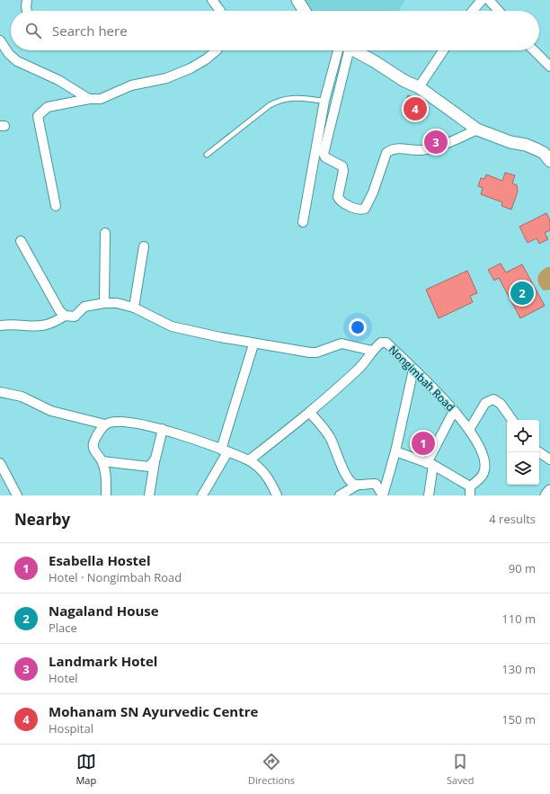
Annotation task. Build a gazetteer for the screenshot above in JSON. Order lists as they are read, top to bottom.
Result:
{
  "streets": {
    "street": ["Nongimbah Road"]
  },
  "page": {
    "search": "Search here",
    "pins": [
      "4",
      "3",
      "2",
      "1"
    ],
    "heading": ["Nearby", "4 results"],
    "list": [
      {
        "mark": "1",
        "name": "Esabella Hostel",
        "note": "Hotel · Nongimbah Road",
        "value": "90 m"
      },
      {
        "mark": "2",
        "name": "Nagaland House",
        "note": "Place",
        "value": "110 m"
      },
      {
        "mark": "3",
        "name": "Landmark Hotel",
        "note": "Hotel",
        "value": "130 m"
      },
      {
        "mark": "4",
        "name": "Mohanam SN Ayurvedic Centre",
        "note": "Hospital",
        "value": "150 m"
      }
    ],
    "nav": ["Map", "Directions", "Saved"]
  }
}
